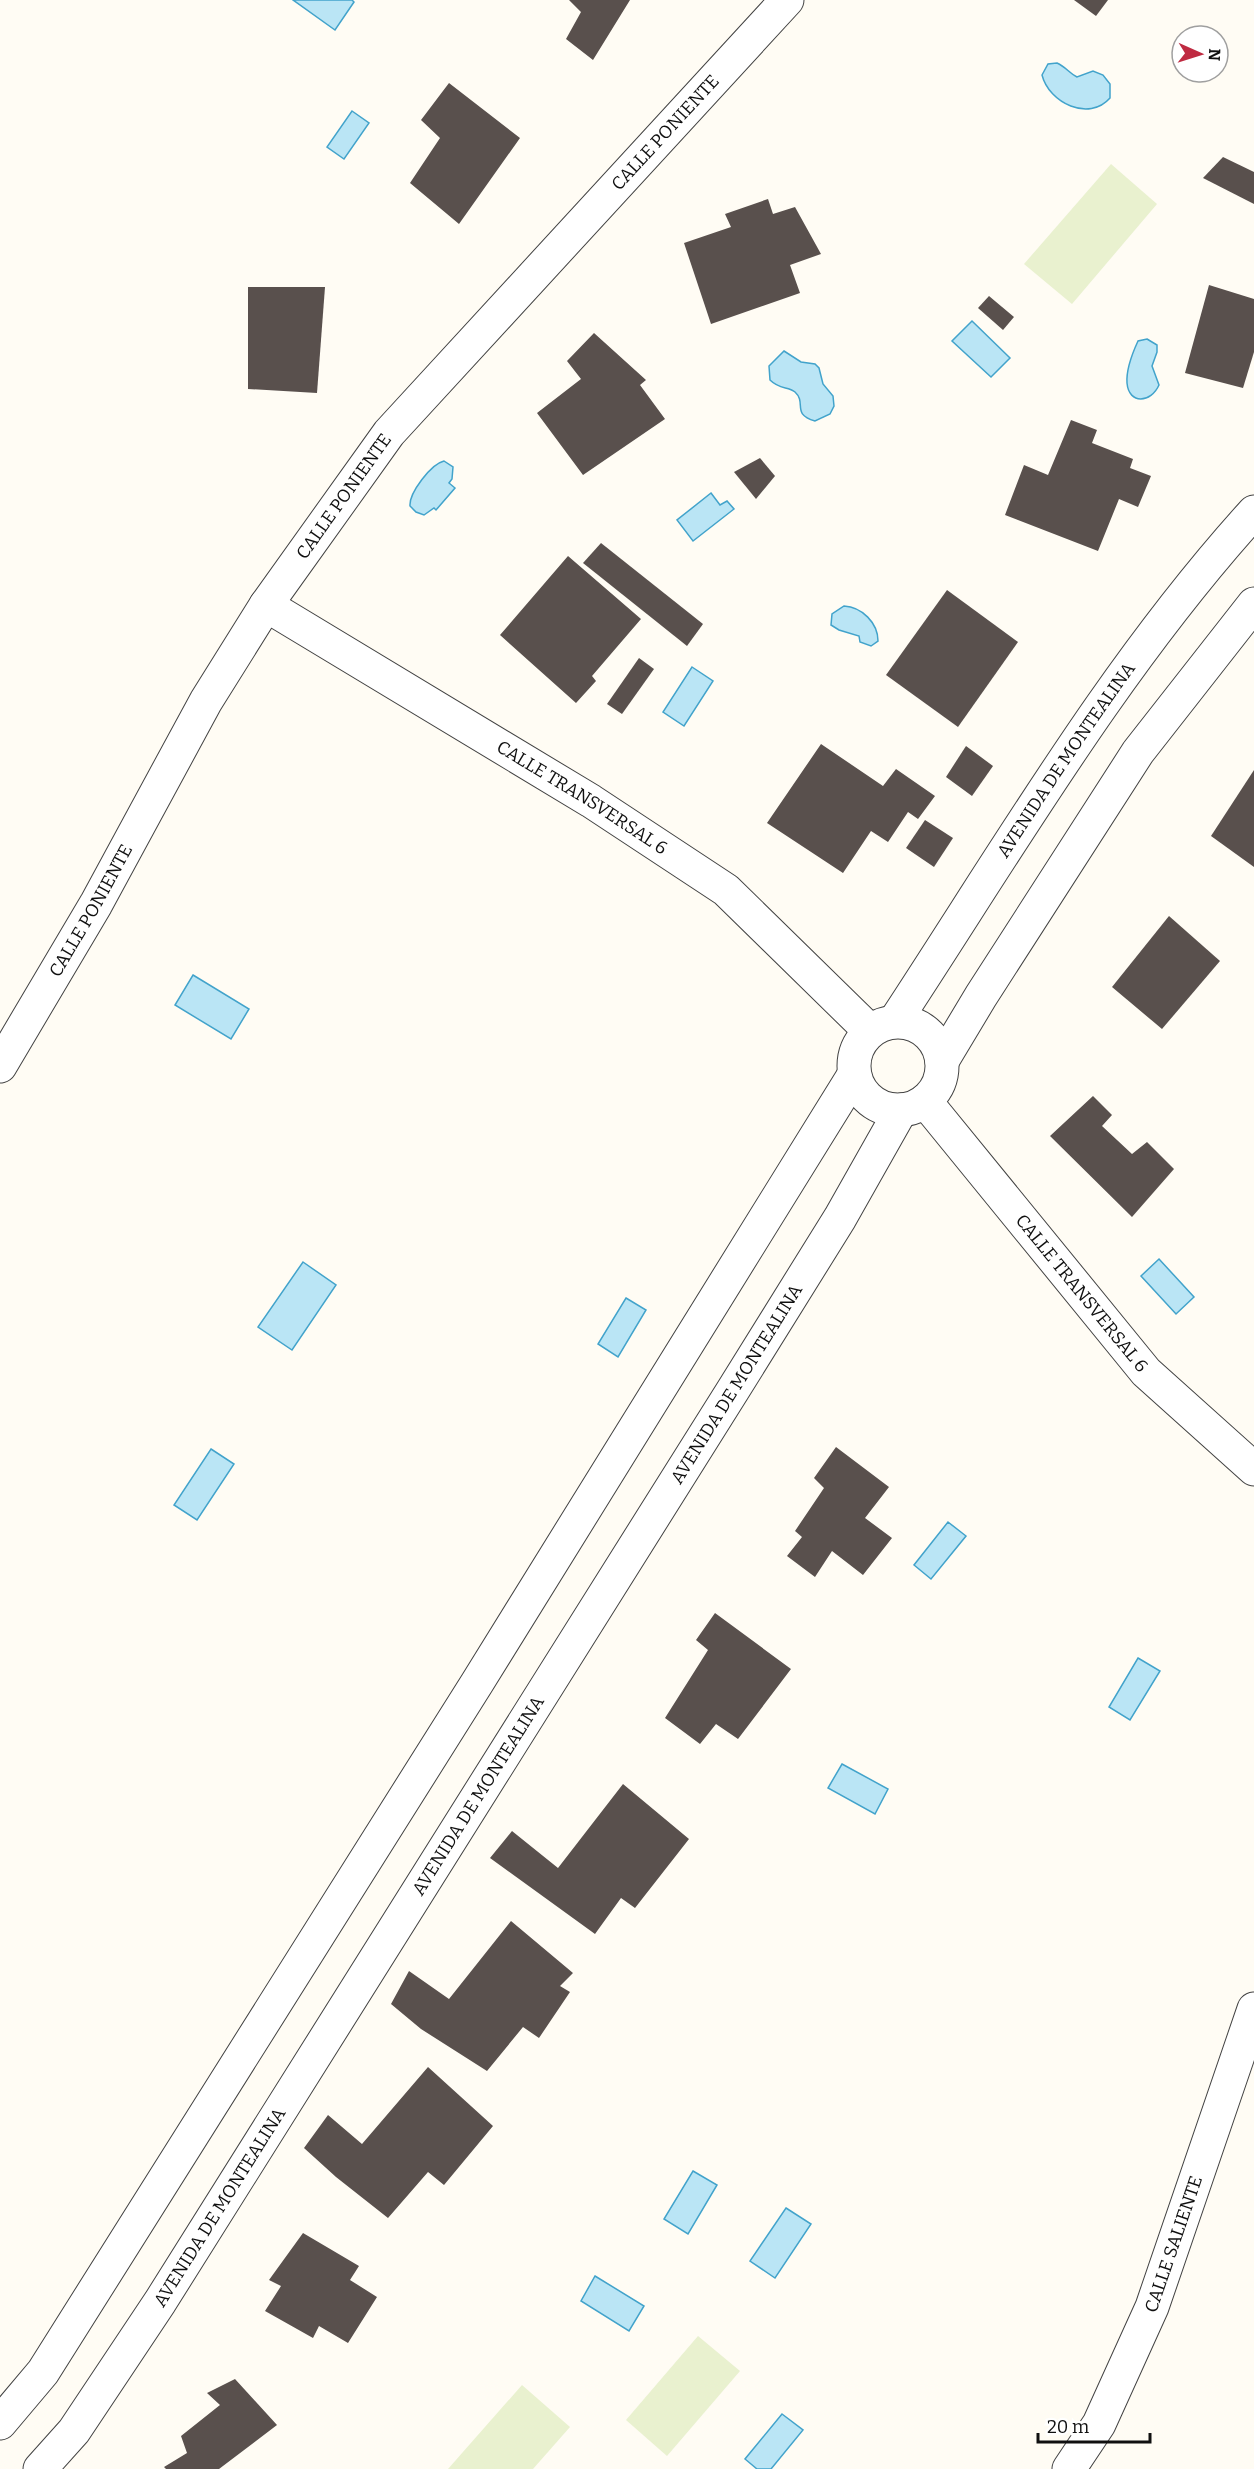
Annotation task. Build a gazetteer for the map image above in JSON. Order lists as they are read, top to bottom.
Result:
{
  "streets": {
    "street": [
      "CALLE PONIENTE",
      "AVENIDA DE MONTEALINA",
      "CALLE TRANSVERSAL 6",
      "CALLE SALIENTE"
    ]
  },
  "crossings": [
    ["CALLE PONIENTE", "CALLE TRANSVERSAL 6"],
    ["AVENIDA DE MONTEALINA", "CALLE TRANSVERSAL 6"]
  ],
  "scale_bar": "20 m",
  "north": "right"
}
